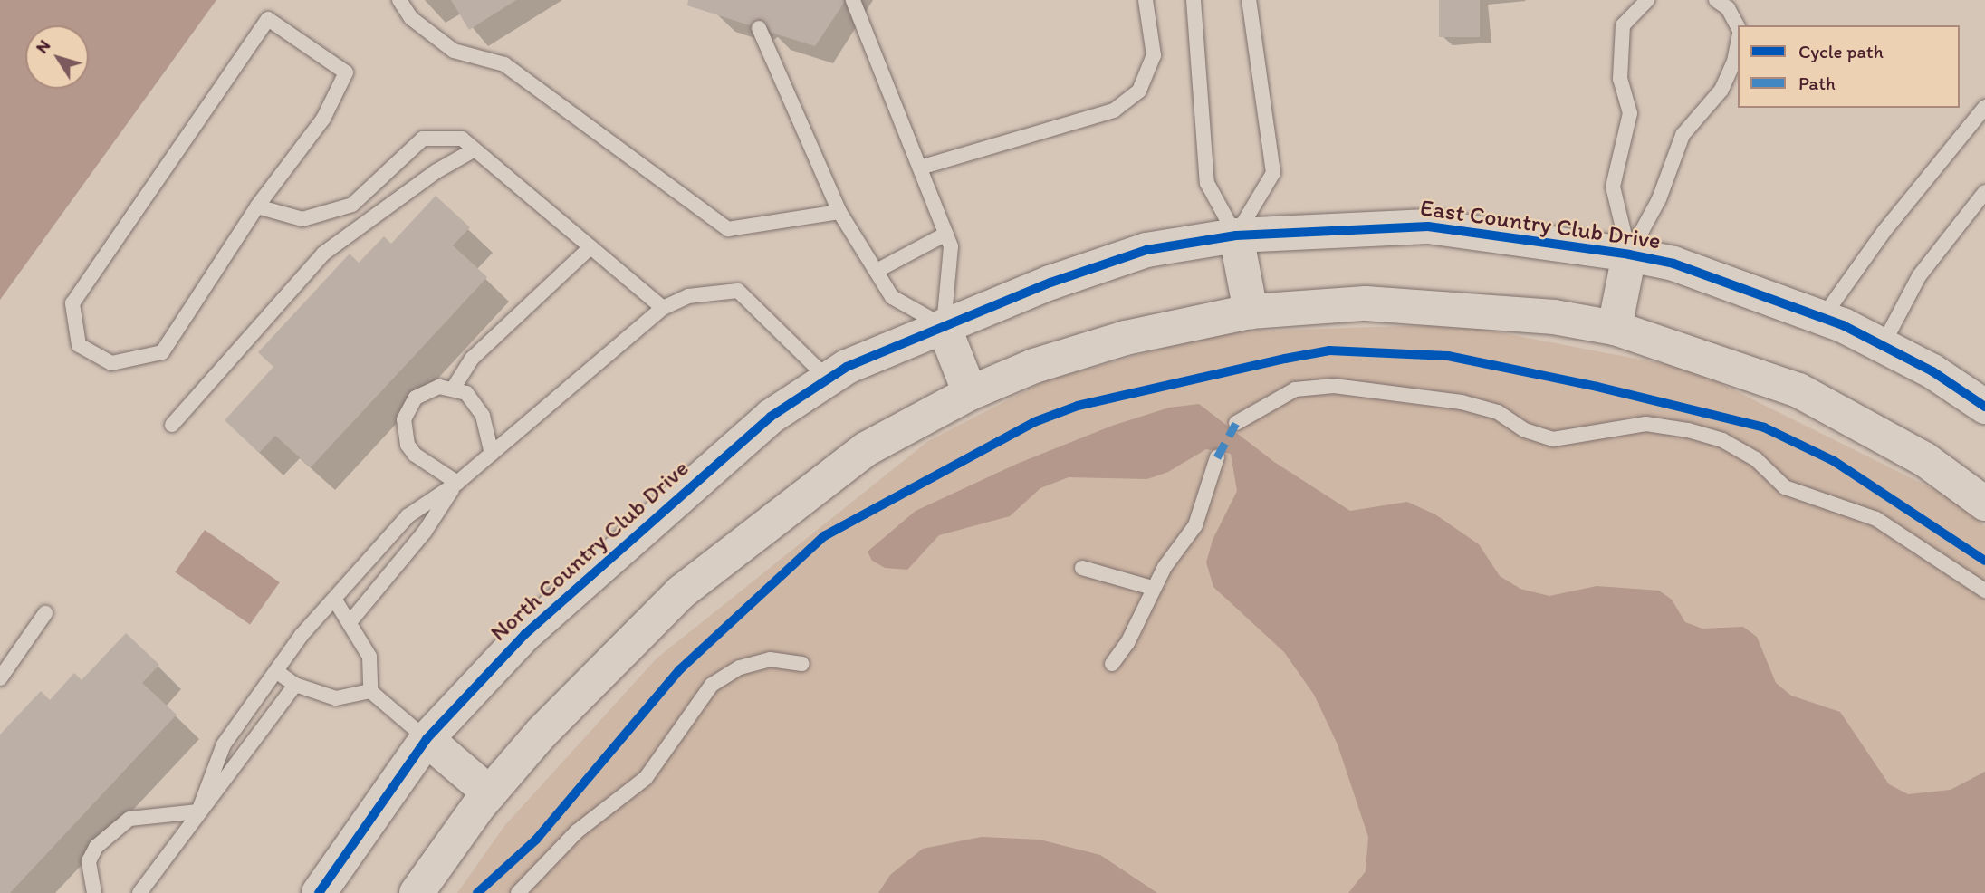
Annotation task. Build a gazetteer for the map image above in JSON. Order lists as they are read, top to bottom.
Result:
{
  "streets": {
    "street": ["East Country Club Drive", "North Country Club Drive"]
  },
  "crossings": [
    ["East Country Club Drive", "North Country Club Drive"]
  ],
  "legend": ["Cycle path", "Path"],
  "north": "top left"
}
